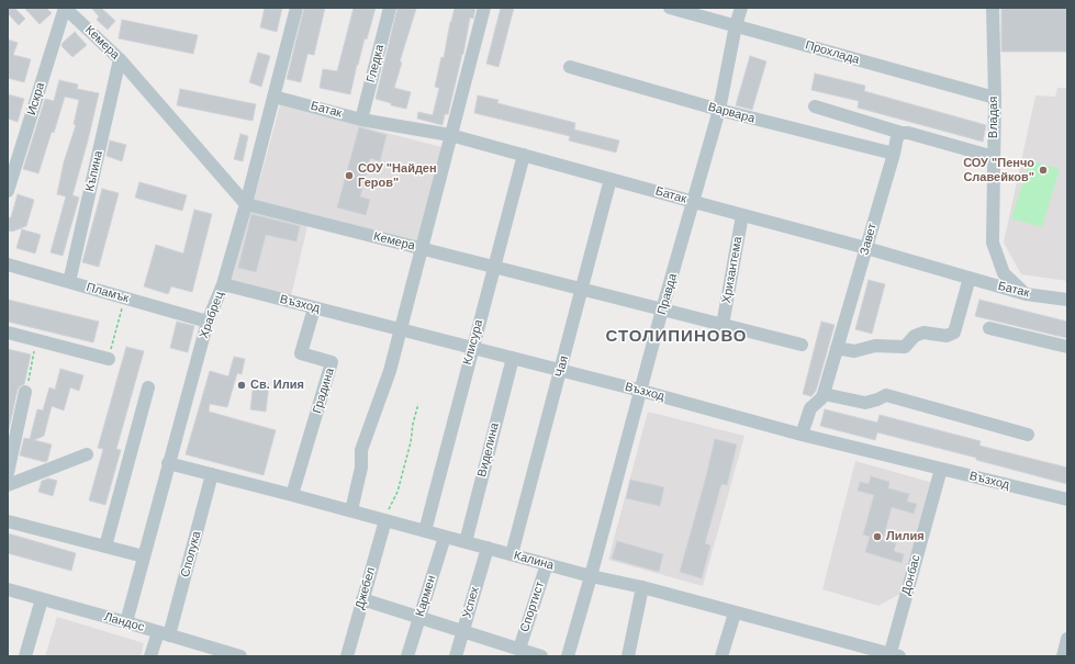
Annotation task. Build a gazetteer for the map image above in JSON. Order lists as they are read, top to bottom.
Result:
{
  "streets": {
    "street": [
      "Кемера",
      "Прохлада",
      "Гледка",
      "Искра",
      "Батак",
      "Варвара",
      "Владая",
      "Къпина",
      "Завет",
      "Хризантема",
      "Пламък",
      "Правда",
      "Възход",
      "Храбрец",
      "Клисура",
      "Чая",
      "Градина",
      "Виделина",
      "Сполука",
      "Калина",
      "Донбас",
      "Джебел",
      "Кармен",
      "Успех",
      "Спортист",
      "Ландос"
    ]
  },
  "crossings": [
    ["Кемера", "Искра"],
    ["Кемера", "Къпина"],
    ["Кемера", "Хризантема"],
    ["Кемера", "Правда"],
    ["Кемера", "Храбрец"],
    ["Кемера", "Клисура"],
    ["Кемера", "Чая"],
    ["Прохлада", "Владая"],
    ["Прохлада", "Правда"],
    ["Гледка", "Батак"],
    ["Батак", "Владая"],
    ["Батак", "Завет"],
    ["Батак", "Хризантема"],
    ["Батак", "Правда"],
    ["Батак", "Храбрец"],
    ["Батак", "Клисура"],
    ["Батак", "Чая"],
    ["Варвара", "Завет"],
    ["Варвара", "Правда"],
    ["Къпина", "Пламък"],
    ["Завет", "Възход"],
    ["Пламък", "Храбрец"],
    ["Правда", "Възход"],
    ["Правда", "Калина"],
    ["Възход", "Храбрец"],
    ["Възход", "Клисура"],
    ["Възход", "Чая"],
    ["Възход", "Градина"],
    ["Възход", "Виделина"],
    ["Възход", "Донбас"],
    ["Храбрец", "Калина"],
    ["Храбрец", "Ландос"],
    ["Клисура", "Калина"],
    ["Чая", "Калина"],
    ["Градина", "Калина"],
    ["Виделина", "Калина"],
    ["Сполука", "Калина"],
    ["Сполука", "Ландос"],
    ["Калина", "Донбас"],
    ["Калина", "Джебел"],
    ["Калина", "Кармен"],
    ["Калина", "Успех"],
    ["Калина", "Спортист"]
  ],
  "districts": ["СТОЛИПИНОВО"],
  "places": [
    "СОУ \"Пенчо Славейков\"",
    "СОУ \"Найден Геров\"",
    "Св. Илия",
    "Лилия"
  ]
}
